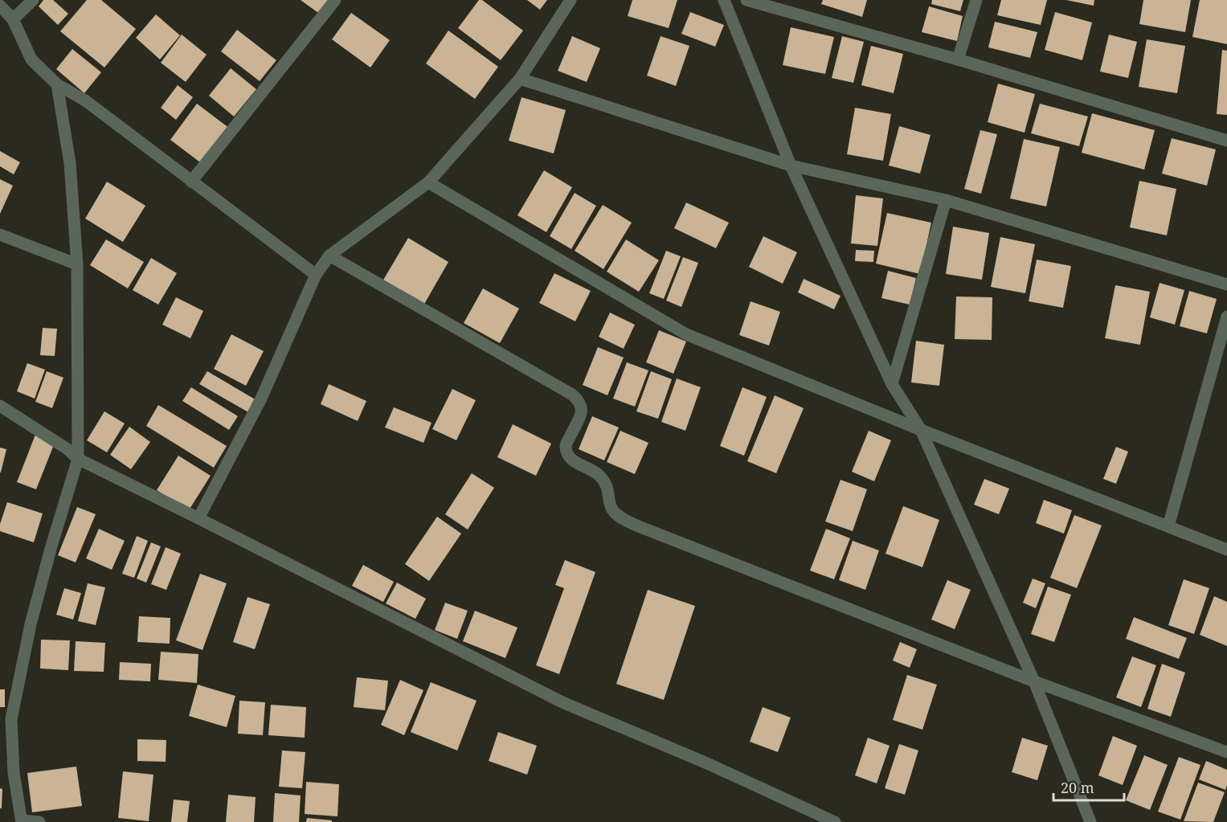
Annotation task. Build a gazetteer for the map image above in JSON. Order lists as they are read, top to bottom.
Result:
{
  "scale_bar": "20 m"
}
